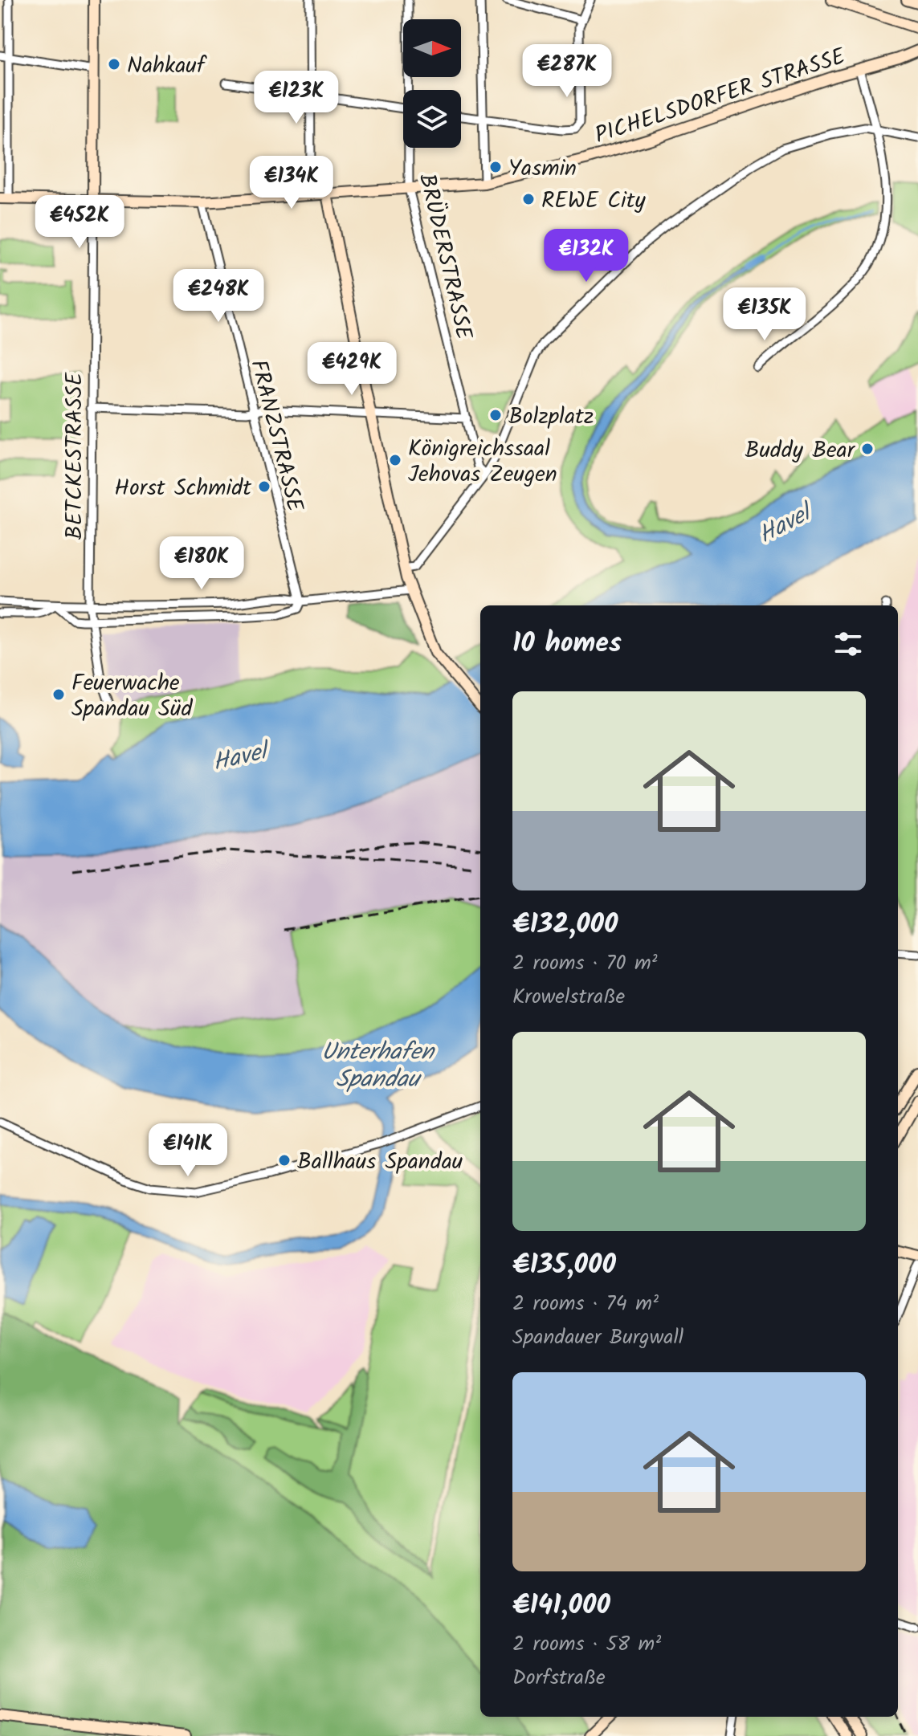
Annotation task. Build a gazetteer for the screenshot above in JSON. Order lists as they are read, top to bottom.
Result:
{
  "streets": {
    "street": [
      "PICHELSDORFER STRASSE",
      "BRÜDERSTRASSE",
      "FRANZSTRASSE",
      "BETCKESTRASSE"
    ]
  },
  "crossings": [
    ["PICHELSDORFER STRASSE", "BRÜDERSTRASSE"],
    ["PICHELSDORFER STRASSE", "FRANZSTRASSE"],
    ["PICHELSDORFER STRASSE", "BETCKESTRASSE"]
  ],
  "water": ["Havel", "Unterhafen Spandau"],
  "places": [
    "Nahkauf",
    "Yasmin",
    "REWE City",
    "Bolzplatz",
    "Buddy Bear",
    "Königreichssaal Jehovas Zeugen",
    "Horst Schmidt",
    "Feuerwache Spandau Süd",
    "Ballhaus Spandau"
  ],
  "north": "right",
  "page": {
    "price": [
      "€287K",
      "€123K",
      "€134K",
      "€452K",
      "€132K",
      "€248K",
      "€135K",
      "€429K",
      "€180K",
      "€141K"
    ],
    "heading": "10 homes",
    "list": [
      {
        "name": "€132,000",
        "note": "2 rooms · 70 m² · Krowelstraße"
      },
      {
        "name": "€135,000",
        "note": "2 rooms · 74 m² · Spandauer Burgwall"
      },
      {
        "name": "€141,000",
        "note": "2 rooms · 58 m² · Dorfstraße"
      }
    ]
  }
}
